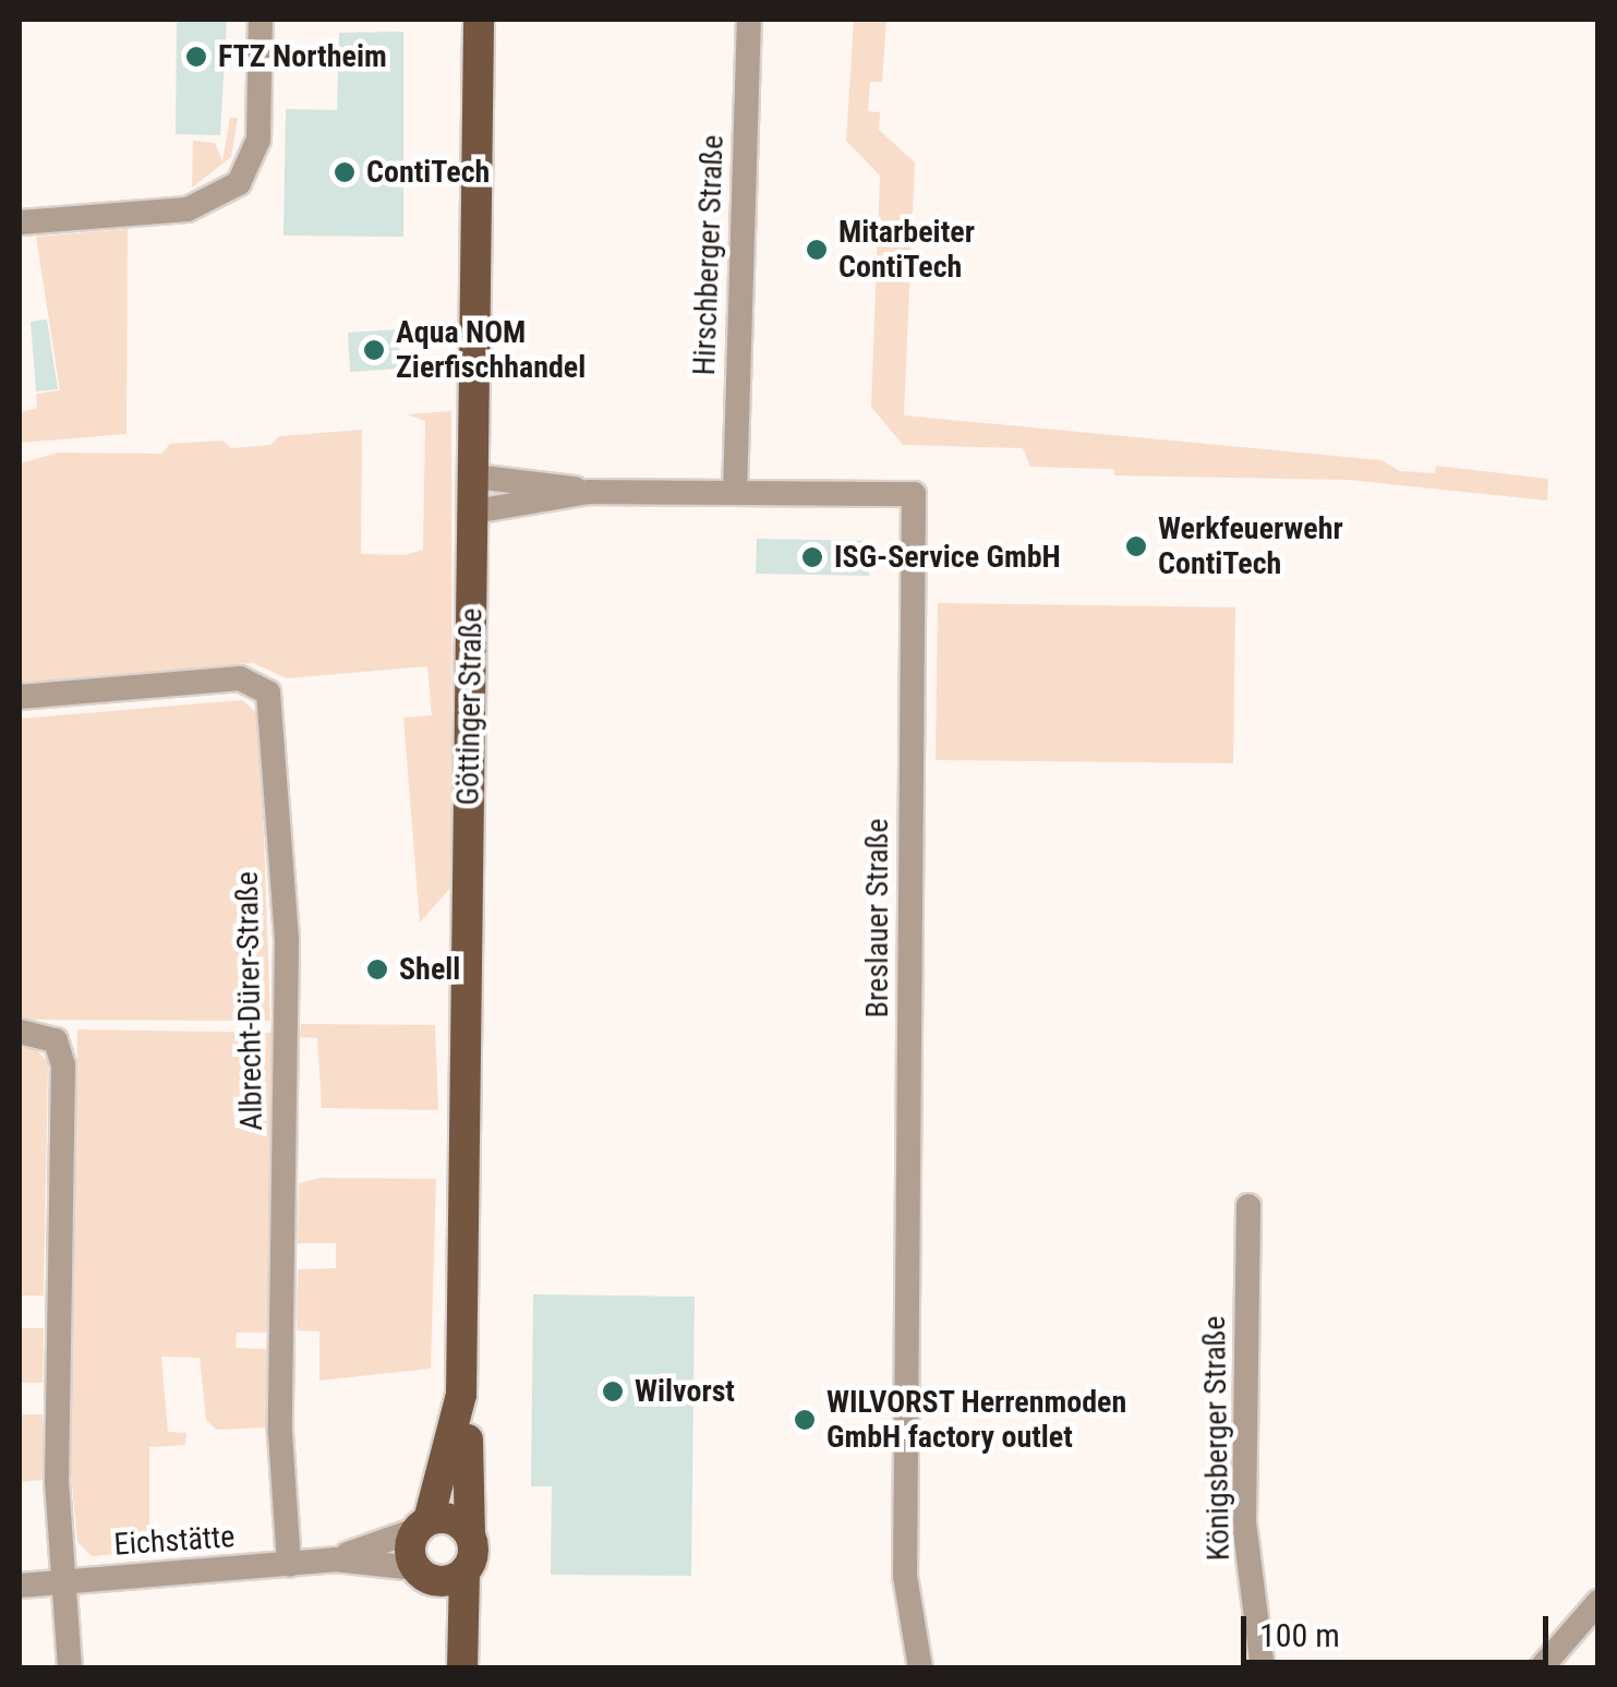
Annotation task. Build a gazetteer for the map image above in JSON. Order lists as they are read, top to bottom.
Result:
{
  "streets": {
    "main road": ["Göttinger Straße"],
    "street": [
      "Hirschberger Straße",
      "Breslauer Straße",
      "Albrecht-Dürer-Straße",
      "Königsberger Straße",
      "Eichstätte"
    ]
  },
  "crossings": [
    ["Hirschberger Straße", "Breslauer Straße"],
    ["Göttinger Straße", "Breslauer Straße"],
    ["Göttinger Straße", "Eichstätte"],
    ["Albrecht-Dürer-Straße", "Eichstätte"]
  ],
  "places": [
    "FTZ Northeim",
    "ContiTech",
    "Mitarbeiter ContiTech",
    "Aqua NOM Zierfischhandel",
    "Werkfeuerwehr ContiTech",
    "ISG-Service GmbH",
    "Shell",
    "Wilvorst",
    "WILVORST Herrenmoden GmbH factory outlet"
  ],
  "scale_bar": "100 m"
}
